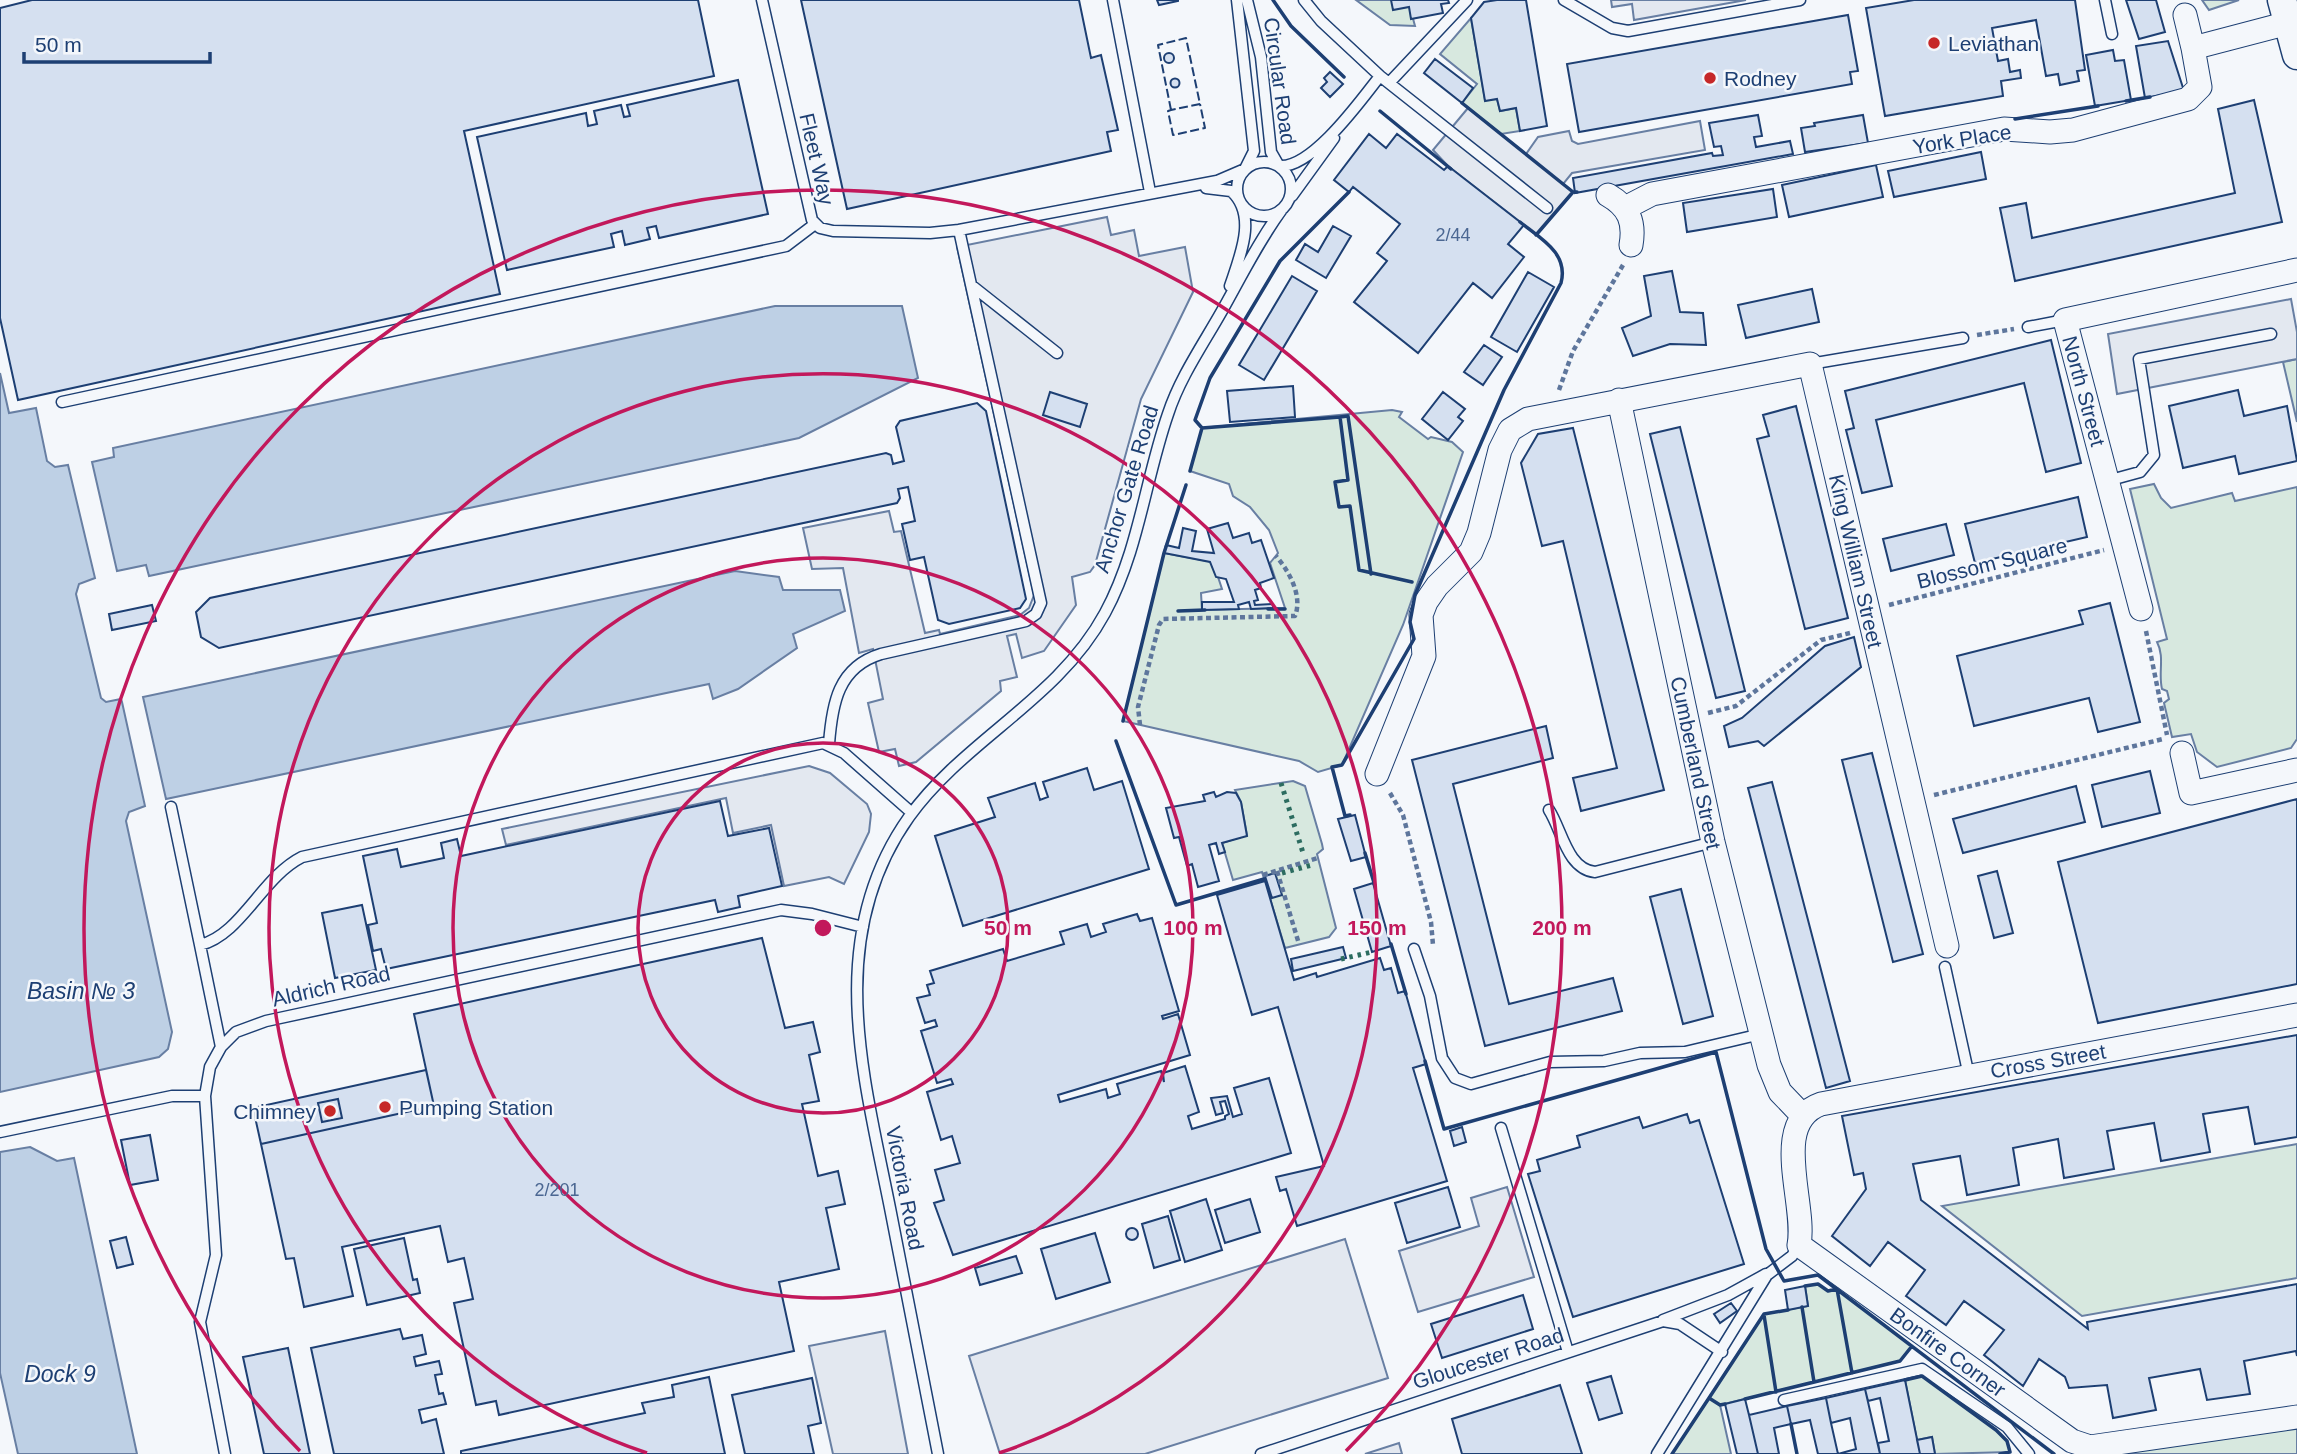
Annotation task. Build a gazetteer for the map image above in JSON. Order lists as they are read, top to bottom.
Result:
{
  "streets": {
    "street": [
      "York Place",
      "North Street",
      "King William Street",
      "Cumberland Street",
      "Cross Street",
      "Bonfire Corner"
    ],
    "lane": [
      "Circular Road",
      "Fleet Way",
      "Anchor Gate Road",
      "Aldrich Road",
      "Victoria Road",
      "Gloucester Road"
    ],
    "path": ["Blossom Square"]
  },
  "crossings": [
    ["Circular Road", "Anchor Gate Road"],
    ["North Street", "Blossom Square"],
    ["Anchor Gate Road", "Aldrich Road"],
    ["Anchor Gate Road", "Victoria Road"],
    ["King William Street", "Blossom Square"],
    ["Blossom Square", "Cumberland Street"],
    ["Cumberland Street", "Cross Street"],
    ["Aldrich Road", "Victoria Road"]
  ],
  "water": ["Basin № 3", "Dock 9"],
  "places": [
    "Leviathan",
    "Rodney",
    "Pumping Station",
    "Chimney"
  ],
  "house_numbers": ["2/44", "2/201"],
  "scale_bar": "50 m",
  "rings": [
    "50 m",
    "100 m",
    "150 m",
    "200 m"
  ]
}
